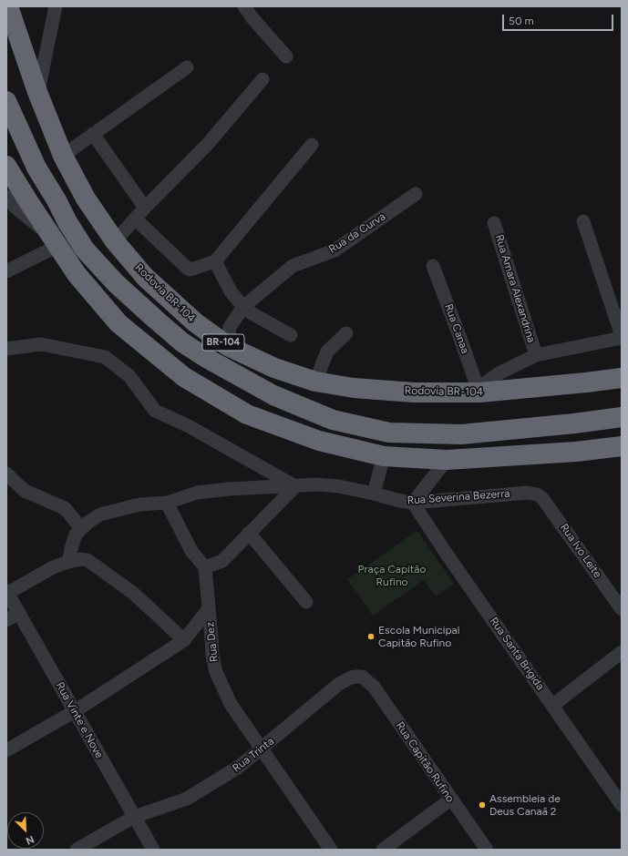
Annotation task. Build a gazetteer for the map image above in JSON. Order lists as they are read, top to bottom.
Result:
{
  "streets": {
    "highway": ["Rodovia BR-104", "BR-104"],
    "street": [
      "Rua da Curva",
      "Rua Amara Alexandrina",
      "Rua Canaa",
      "Rua Severina Bezerra",
      "Rua Ivo Leite",
      "Rua Dez",
      "Rua Santa Brigida",
      "Rua Vinte e Nove",
      "Rua Trinta",
      "Rua Capitão Rufino"
    ]
  },
  "crossings": [
    ["Rua da Curva", "Rodovia BR-104"],
    ["Rodovia BR-104", "Rua Canaa"],
    ["Rua Severina Bezerra", "Rua Ivo Leite"],
    ["Rua Severina Bezerra", "Rua Santa Brigida"],
    ["Rua Dez", "Rua Trinta"],
    ["Rua Vinte e Nove", "Rua Trinta"],
    ["Rua Trinta", "Rua Capitão Rufino"]
  ],
  "parks": ["Praça Capitão Rufino"],
  "places": ["Escola Municipal Capitão Rufino", "Assembleia de Deus Canaã 2"],
  "scale_bar": "50 m",
  "north": "bottom right"
}
